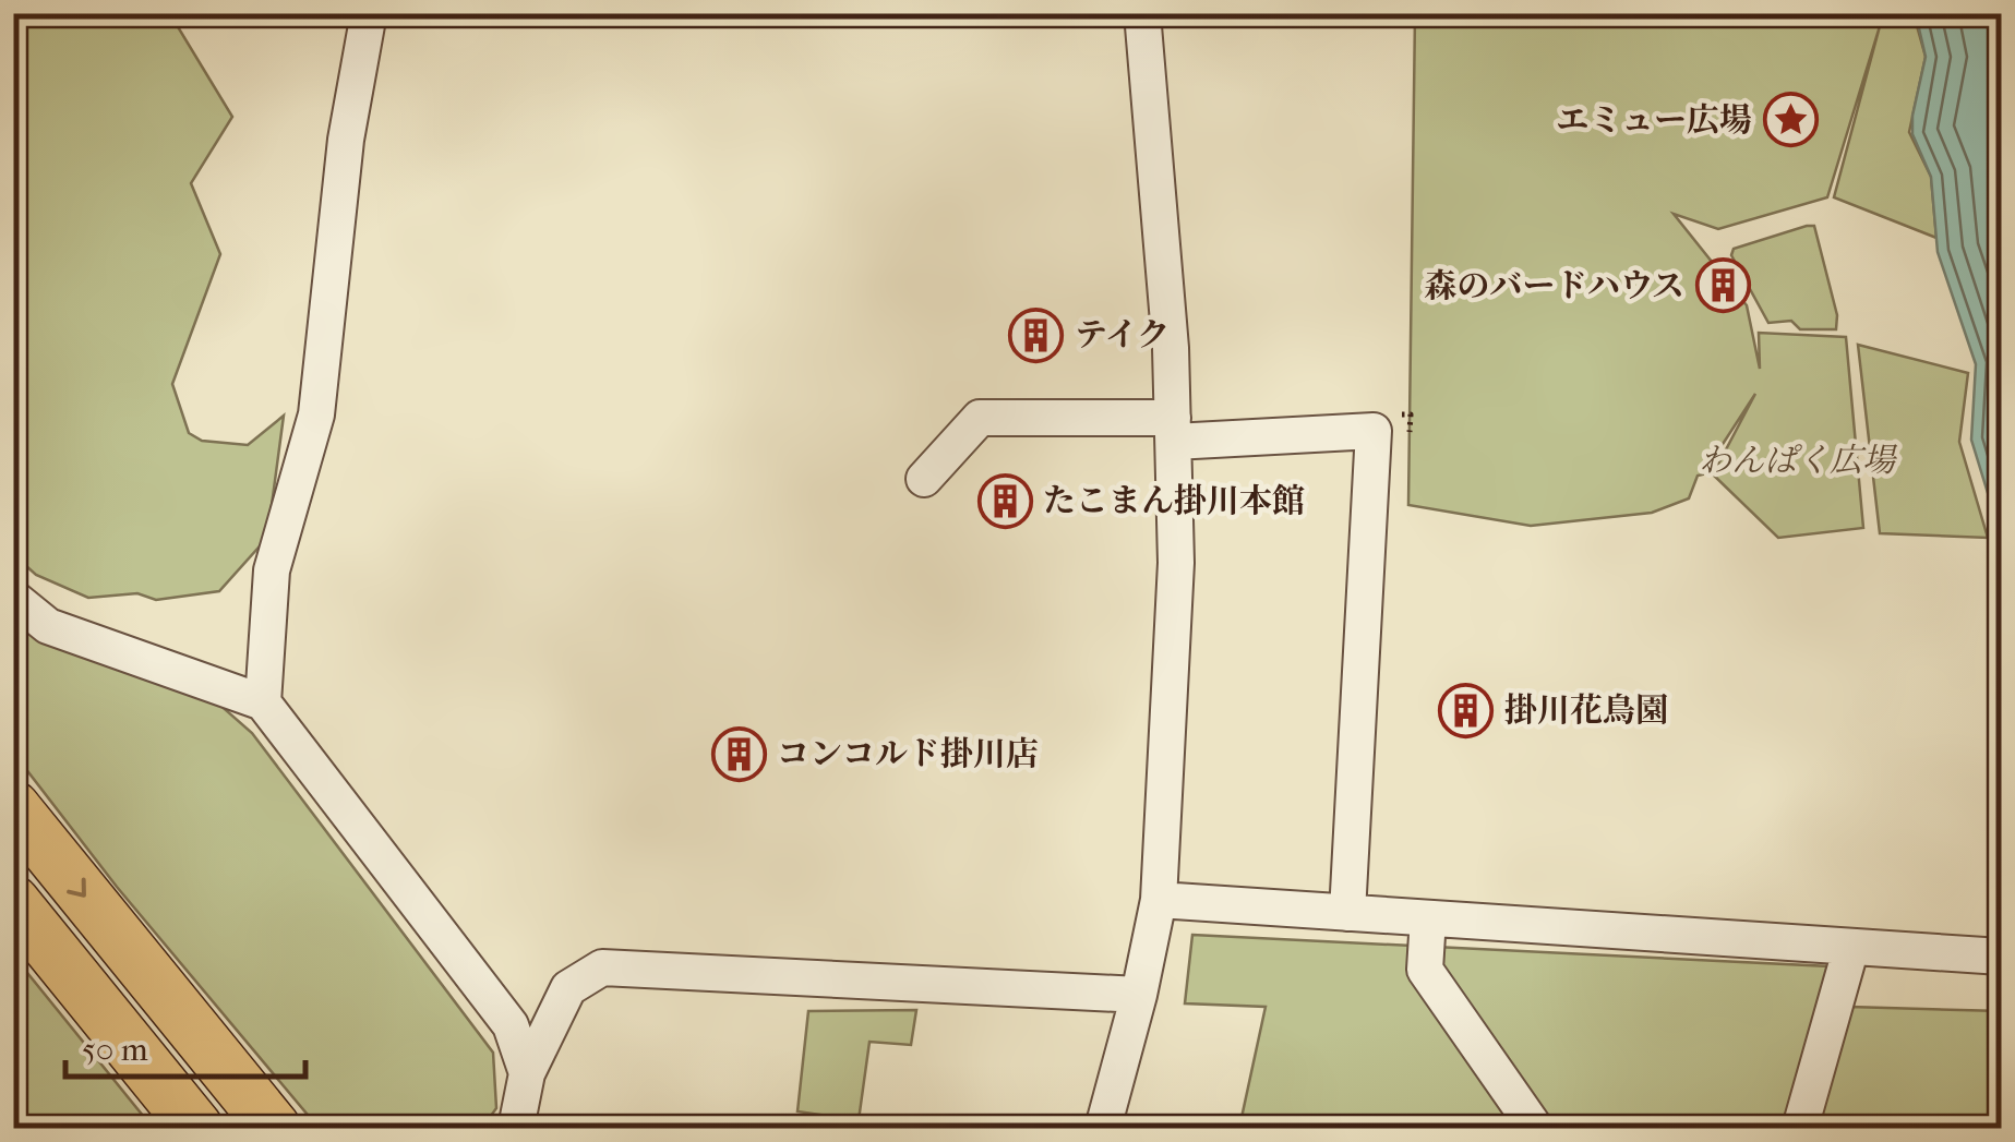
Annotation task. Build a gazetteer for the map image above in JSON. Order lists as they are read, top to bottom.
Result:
{
  "parks": ["わんぱく広場"],
  "places": {
    "place": ["エミュー広場"],
    "building": [
      "森のバードハウス",
      "テイク",
      "たこまん掛川本館",
      "掛川花鳥園",
      "コンコルド掛川店"
    ]
  },
  "scale_bar": "50 m"
}
